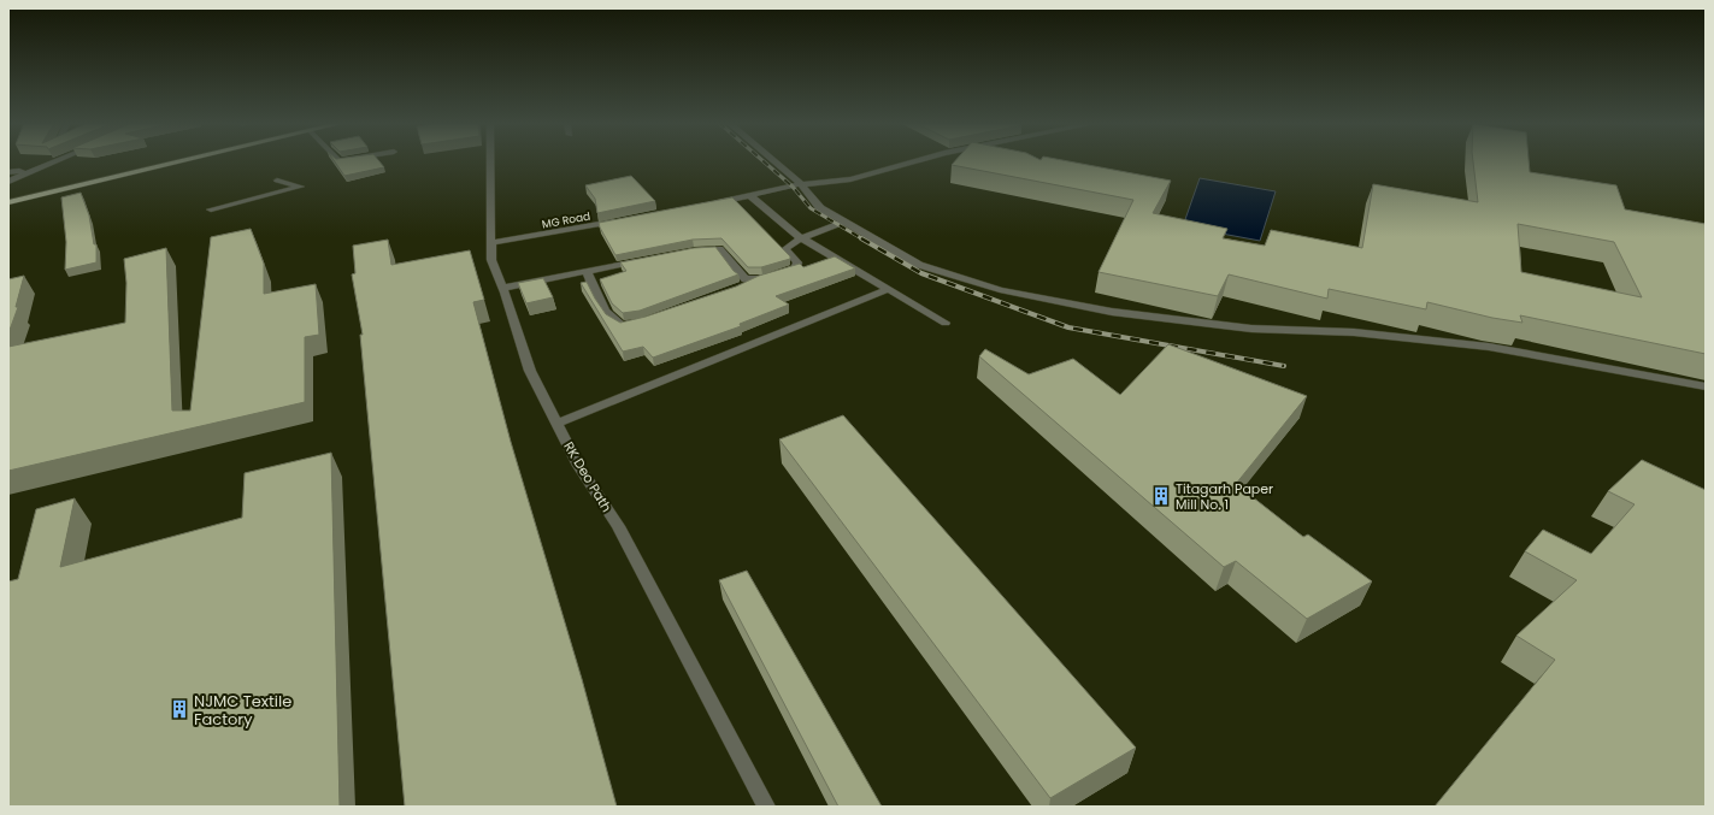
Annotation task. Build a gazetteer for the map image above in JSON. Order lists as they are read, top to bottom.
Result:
{
  "streets": {
    "street": ["MG Road", "RK Deo Path"]
  },
  "crossings": [
    ["MG Road", "RK Deo Path"]
  ],
  "places": {
    "building": ["Titagarh Paper Mill No. 1", "NJMC Textile Factory"]
  }
}
